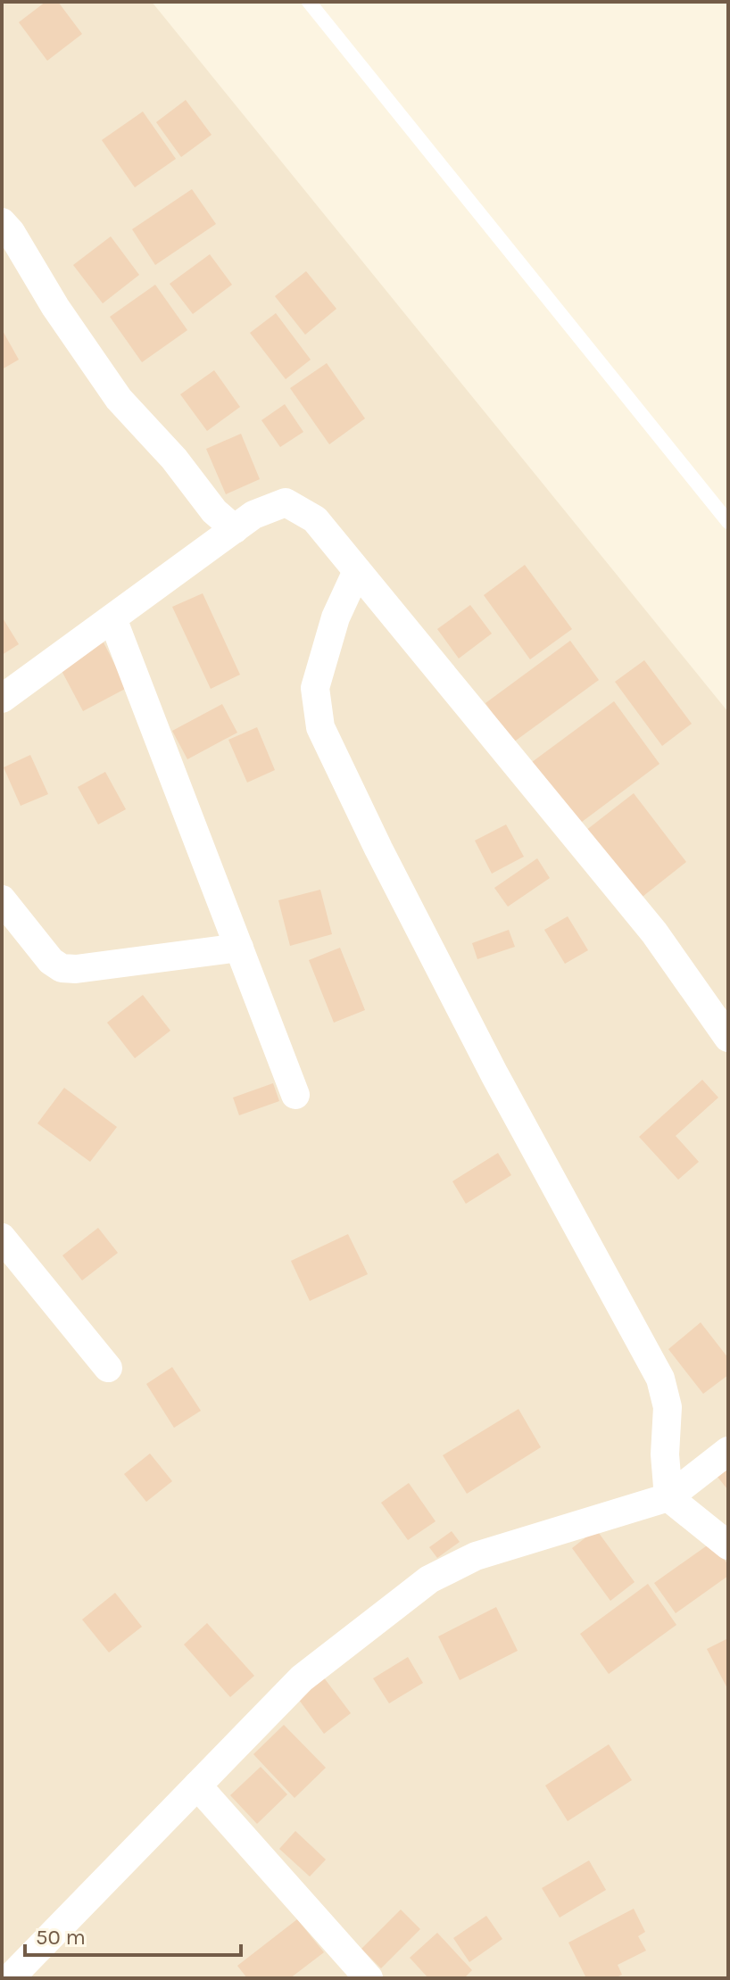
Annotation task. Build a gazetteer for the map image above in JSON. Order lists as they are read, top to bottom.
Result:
{
  "scale_bar": "50 m"
}
